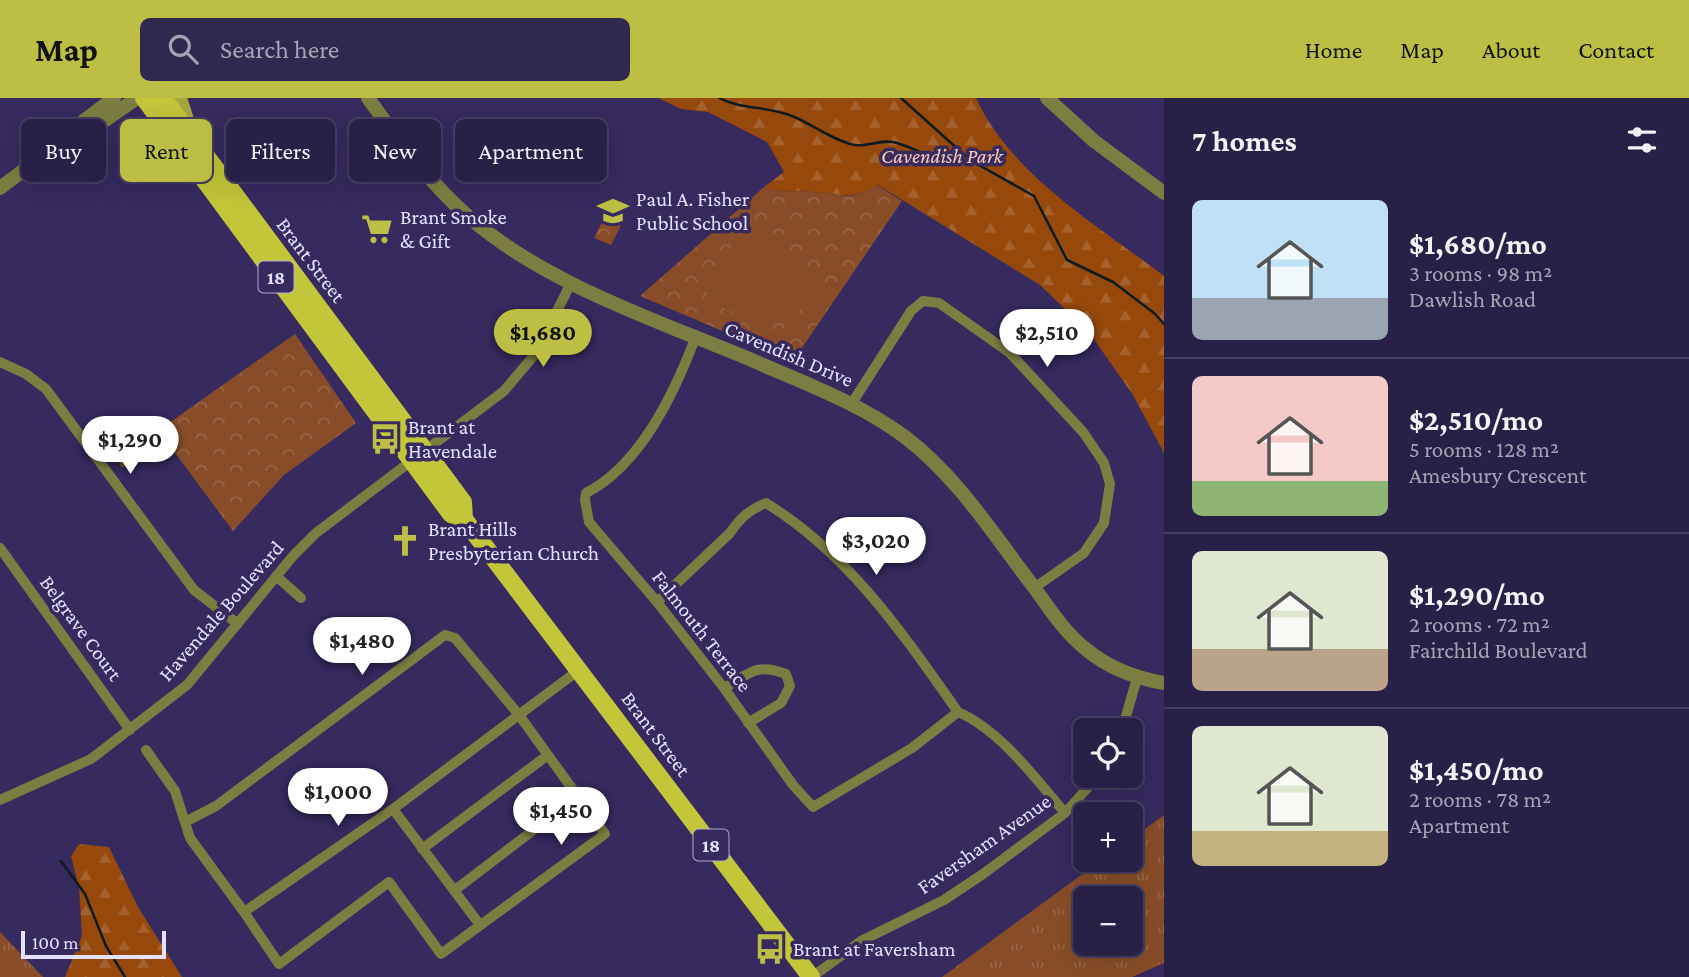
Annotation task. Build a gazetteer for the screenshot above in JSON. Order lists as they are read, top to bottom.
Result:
{
  "streets": {
    "main road": ["Brant Street", "18"],
    "street": [
      "Cavendish Drive",
      "Havendale Boulevard",
      "Belgrave Court",
      "Falmouth Terrace",
      "Faversham Avenue"
    ]
  },
  "crossings": [
    ["Brant Street", "Havendale Boulevard"],
    ["Brant Street", "Faversham Avenue"],
    ["Cavendish Drive", "Havendale Boulevard"],
    ["Cavendish Drive", "Falmouth Terrace"],
    ["Havendale Boulevard", "Belgrave Court"]
  ],
  "parks": ["Cavendish Park"],
  "places": {
    "school or university": ["Paul A. Fisher Public School"],
    "supermarket": ["Brant Smoke & Gift"],
    "bus stop": ["Brant at Havendale", "Brant at Faversham"],
    "church": ["Brant Hills Presbyterian Church"]
  },
  "scale_bar": "100 m",
  "page": {
    "header": "Map",
    "search": "Search here",
    "nav": [
      "Home",
      "Map",
      "About",
      "Contact"
    ],
    "heading": "7 homes",
    "chip": [
      "Buy",
      "Rent",
      "Filters",
      "New",
      "Apartment"
    ],
    "list": [
      {
        "name": "$1,680/mo",
        "note": "3 rooms · 98 m² · Dawlish Road"
      },
      {
        "name": "$2,510/mo",
        "note": "5 rooms · 128 m² · Amesbury Crescent"
      },
      {
        "name": "$1,290/mo",
        "note": "2 rooms · 72 m² · Fairchild Boulevard"
      },
      {
        "name": "$1,450/mo",
        "note": "2 rooms · 78 m² · Apartment"
      }
    ],
    "price": [
      "$1,680",
      "$2,510",
      "$1,290",
      "$3,020",
      "$1,480",
      "$1,000",
      "$1,450"
    ],
    "map_buttons": ["+", "−"],
    "scale": "100 m"
  }
}
